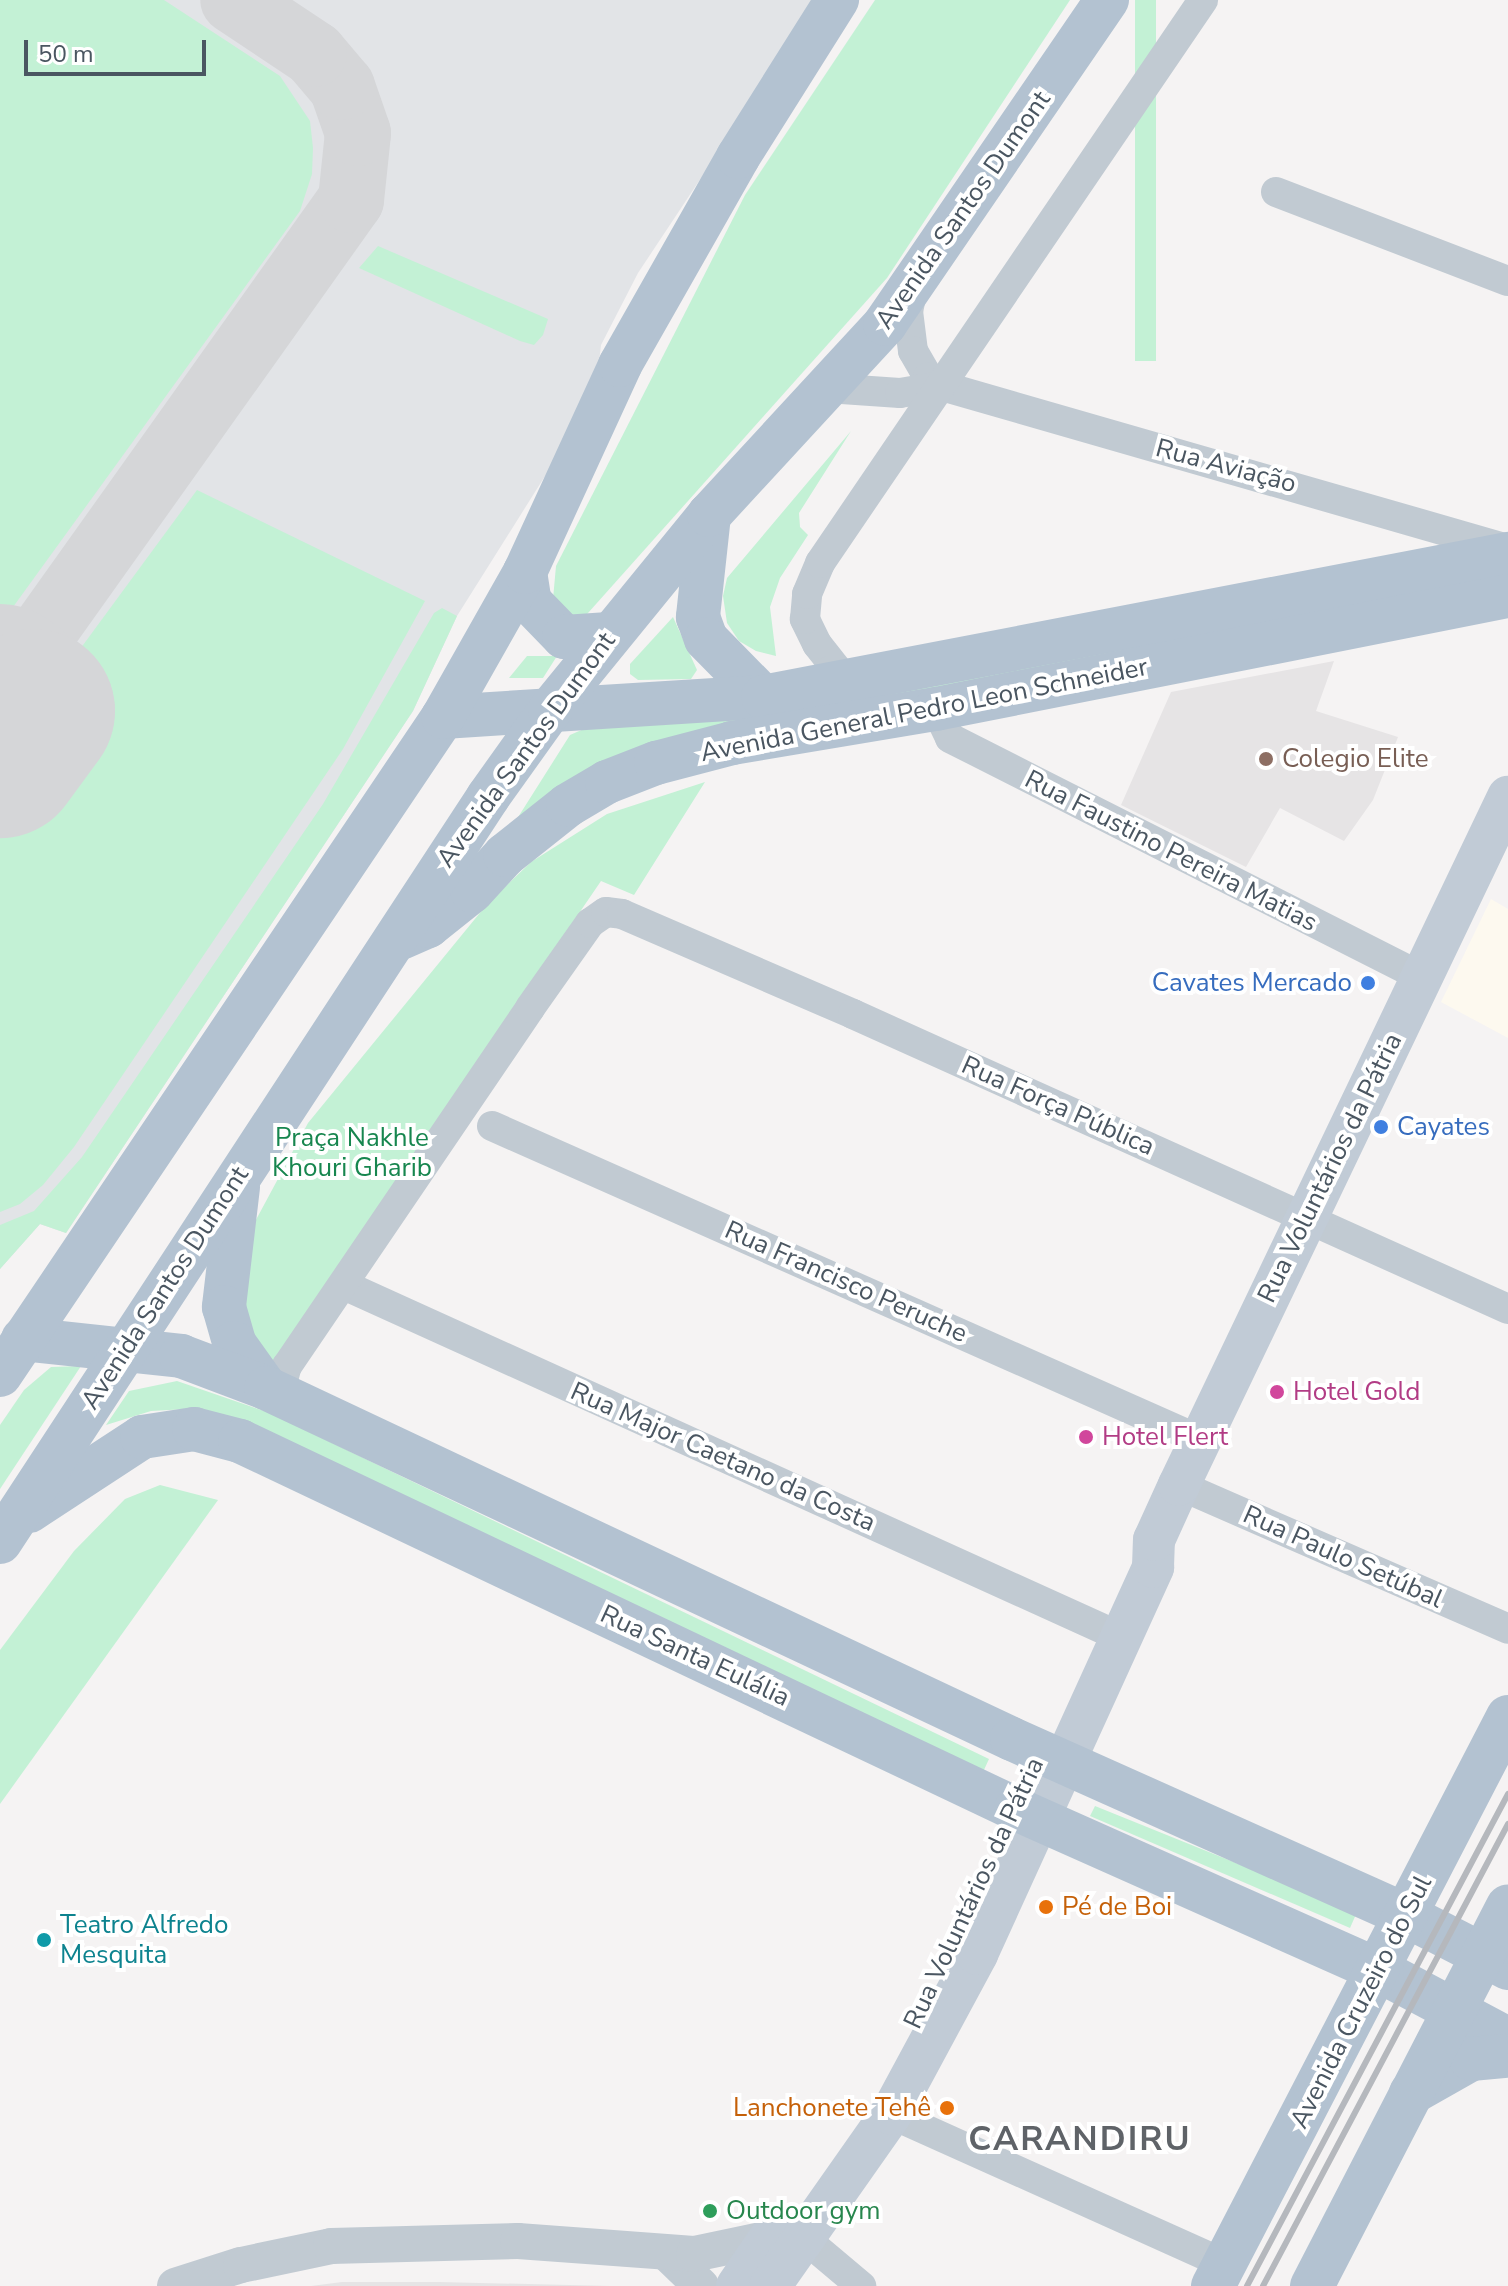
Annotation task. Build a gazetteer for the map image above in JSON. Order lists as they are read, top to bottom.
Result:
{
  "streets": {
    "main road": [
      "Avenida Santos Dumont",
      "Avenida General Pedro Leon Schneider",
      "Rua Voluntários da Pátria",
      "Rua Santa Eulália",
      "Avenida Cruzeiro do Sul"
    ],
    "street": [
      "Rua Aviação",
      "Rua Faustino Pereira Matias",
      "Rua Força Pública",
      "Rua Francisco Peruche",
      "Rua Major Caetano da Costa",
      "Rua Paulo Setúbal"
    ]
  },
  "crossings": [
    ["Avenida Santos Dumont", "Rua Aviação"],
    ["Avenida Santos Dumont", "Avenida General Pedro Leon Schneider"],
    ["Avenida Santos Dumont", "Rua Santa Eulália"],
    ["Rua Aviação", "Avenida General Pedro Leon Schneider"],
    ["Avenida General Pedro Leon Schneider", "Rua Faustino Pereira Matias"],
    ["Rua Faustino Pereira Matias", "Rua Voluntários da Pátria"],
    ["Rua Força Pública", "Rua Voluntários da Pátria"],
    ["Rua Força Pública", "Rua Major Caetano da Costa"],
    ["Rua Voluntários da Pátria", "Rua Francisco Peruche"],
    ["Rua Voluntários da Pátria", "Rua Major Caetano da Costa"],
    ["Rua Voluntários da Pátria", "Rua Paulo Setúbal"],
    ["Rua Voluntários da Pátria", "Rua Santa Eulália"],
    ["Rua Santa Eulália", "Avenida Cruzeiro do Sul"]
  ],
  "districts": ["CARANDIRU"],
  "parks": ["Praça Nakhle Khouri Gharib"],
  "places": [
    "Colegio Elite",
    "Cavates Mercado",
    "Cayates",
    "Hotel Gold",
    "Hotel Flert",
    "Pé de Boi",
    "Teatro Alfredo Mesquita",
    "Lanchonete Tehê",
    "Outdoor gym"
  ],
  "scale_bar": "50 m"
}
